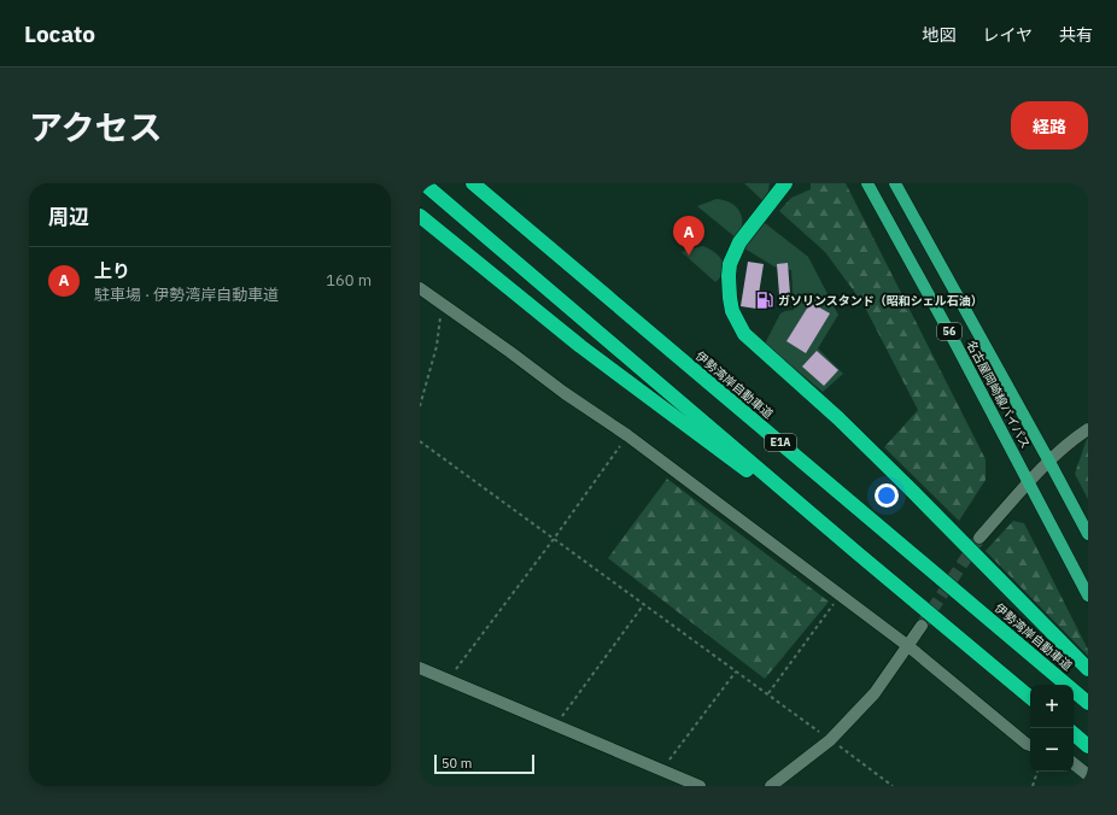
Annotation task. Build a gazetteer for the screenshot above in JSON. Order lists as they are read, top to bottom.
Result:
{
  "streets": {
    "highway": ["伊勢湾岸自動車道", "E1A"],
    "main road": ["56", "名古屋岡崎線バイパス"]
  },
  "places": {
    "fuel station": ["ガソリンスタンド（昭和シェル石油）"]
  },
  "scale_bar": "50 m",
  "page": {
    "header": "Locato",
    "nav": ["地図", "レイヤ", "共有"],
    "title": "アクセス",
    "buttons": "経路",
    "heading": "周辺",
    "pins": "A",
    "list": [
      {
        "mark": "A",
        "name": "上り",
        "note": "駐車場 · 伊勢湾岸自動車道",
        "value": "160 m"
      }
    ],
    "map_buttons": ["+", "−"],
    "scale": "50 m"
  }
}
